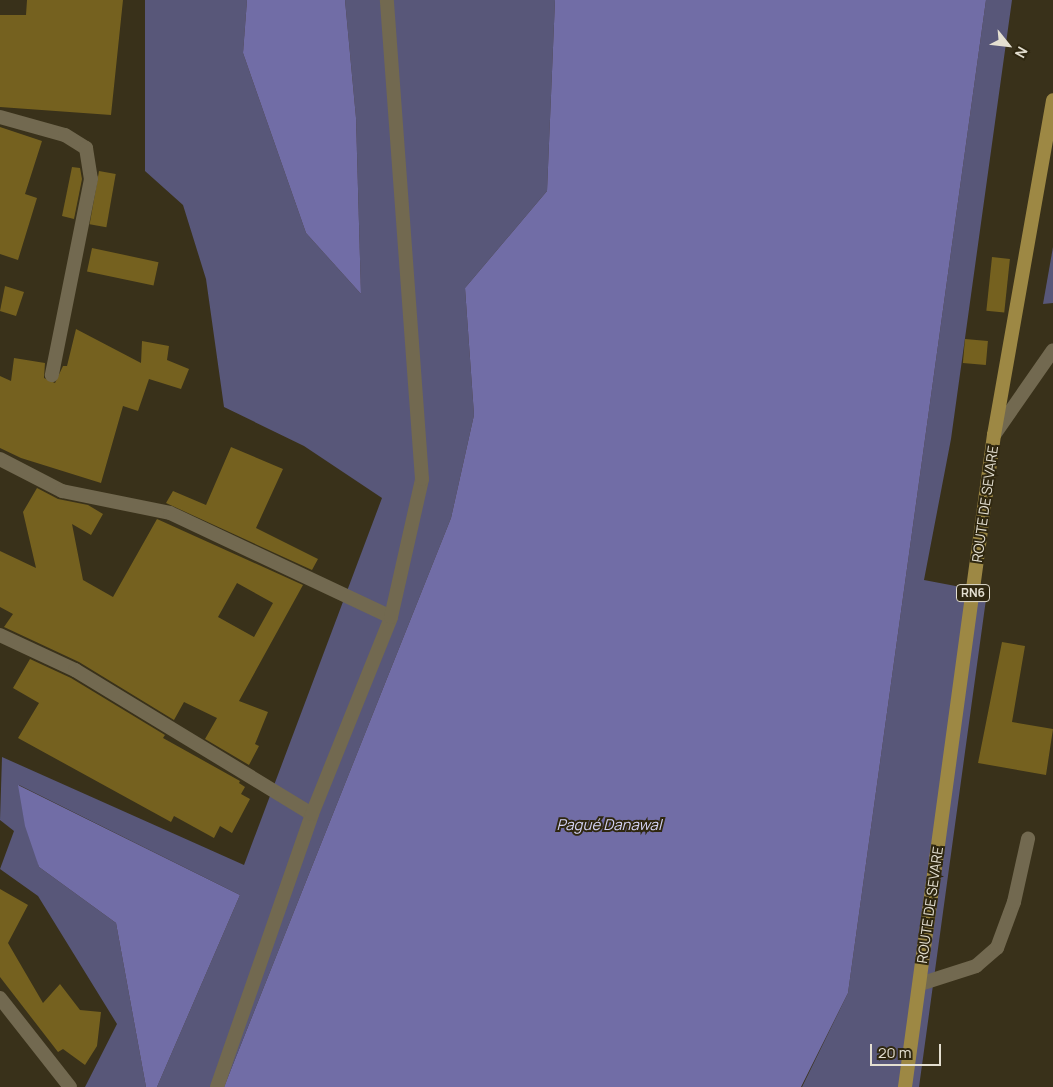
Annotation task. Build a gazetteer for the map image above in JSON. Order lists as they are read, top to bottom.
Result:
{
  "streets": {
    "main road": ["ROUTE DE SEVARE", "RN6"]
  },
  "water": ["Pagué Danawal"],
  "scale_bar": "20 m",
  "north": "bottom right"
}
